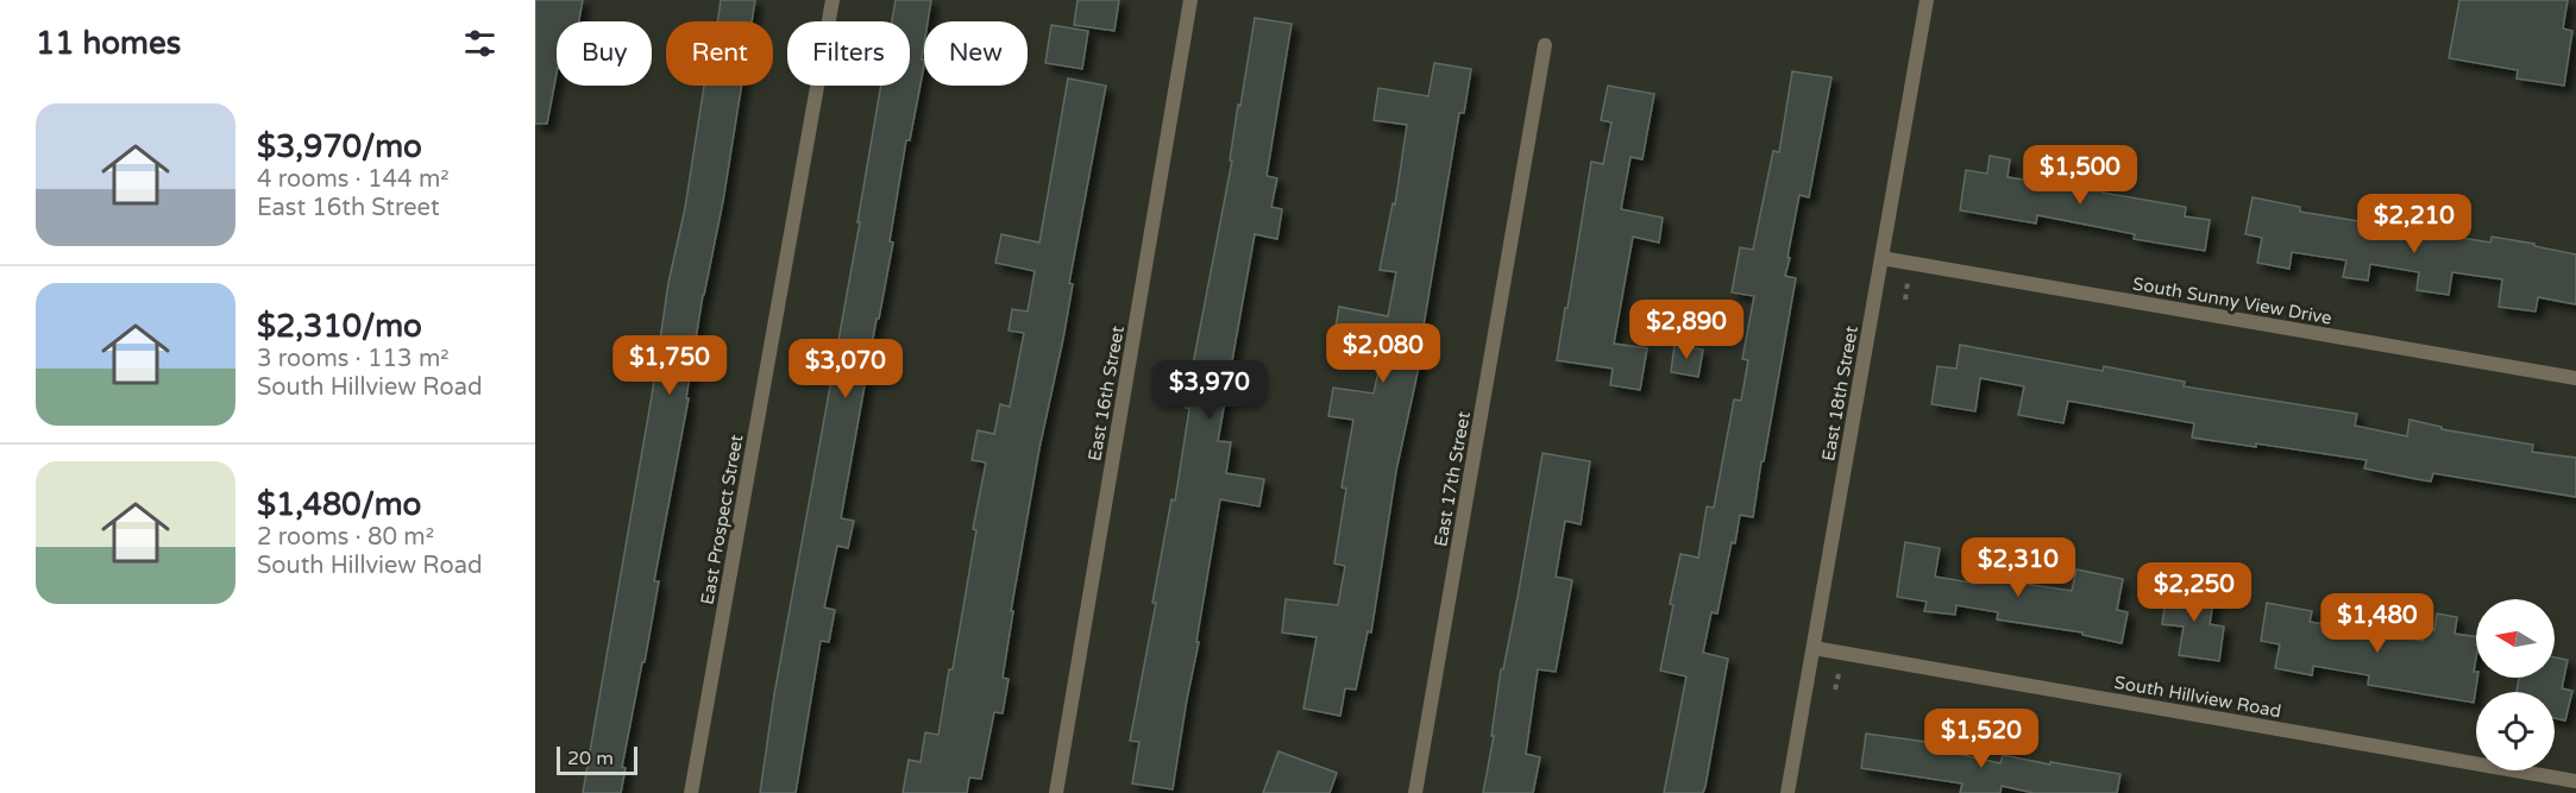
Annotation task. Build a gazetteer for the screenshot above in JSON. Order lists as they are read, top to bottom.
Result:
{
  "streets": {
    "street": [
      "South Sunny View Drive",
      "East 16th Street",
      "East 18th Street",
      "East 17th Street",
      "East Prospect Street",
      "South Hillview Road"
    ]
  },
  "crossings": [
    ["South Sunny View Drive", "East 18th Street"],
    ["East 18th Street", "South Hillview Road"]
  ],
  "scale_bar": "20 m",
  "north": "left",
  "page": {
    "heading": "11 homes",
    "chip": [
      "Buy",
      "Rent",
      "Filters",
      "New"
    ],
    "list": [
      {
        "name": "$3,970/mo",
        "note": "4 rooms · 144 m² · East 16th Street"
      },
      {
        "name": "$2,310/mo",
        "note": "3 rooms · 113 m² · South Hillview Road"
      },
      {
        "name": "$1,480/mo",
        "note": "2 rooms · 80 m² · South Hillview Road"
      }
    ],
    "price": [
      "$1,500",
      "$2,210",
      "$2,890",
      "$2,080",
      "$1,750",
      "$3,070",
      "$3,970",
      "$2,310",
      "$2,250",
      "$1,480",
      "$1,520"
    ],
    "scale": "20 m"
  }
}
